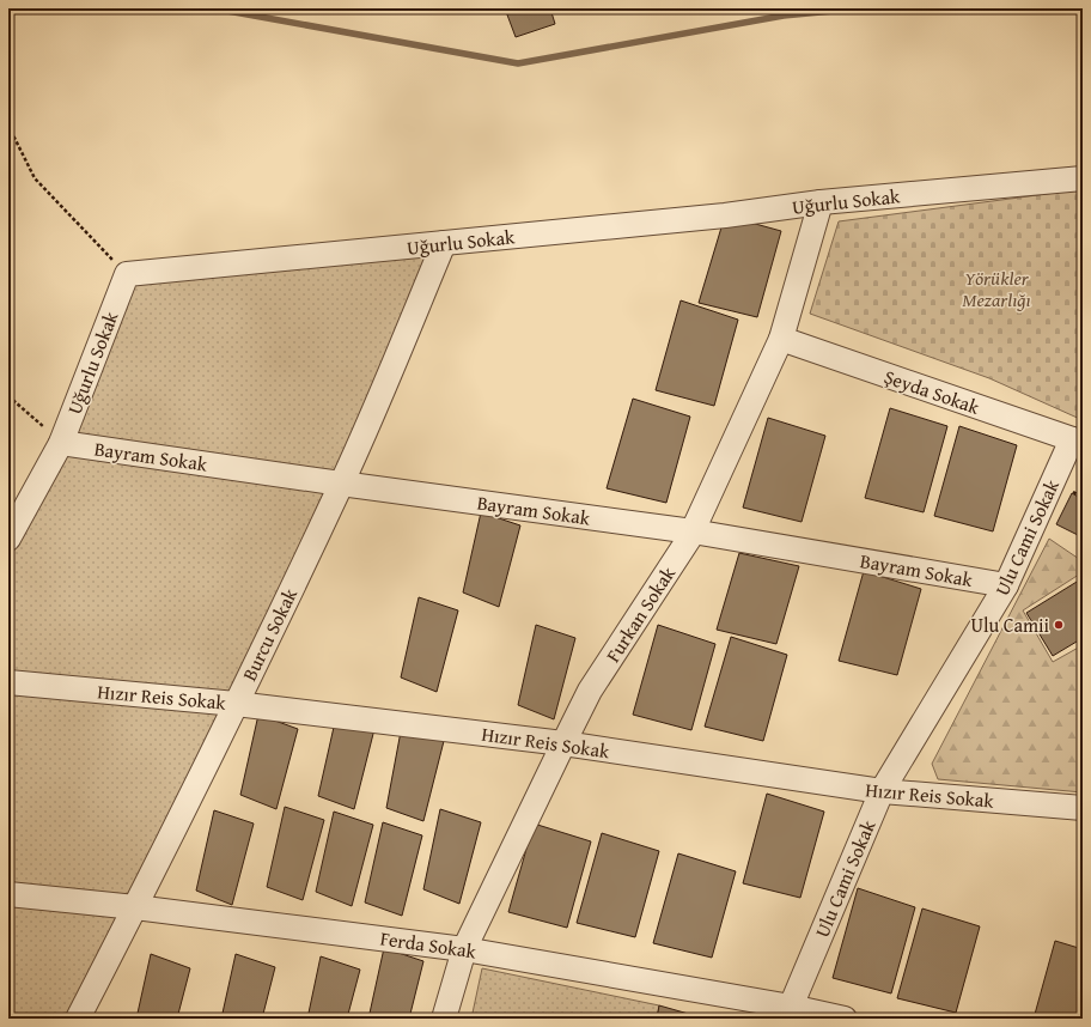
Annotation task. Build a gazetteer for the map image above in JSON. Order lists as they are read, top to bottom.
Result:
{
  "streets": {
    "street": [
      "Uğurlu Sokak",
      "Şeyda Sokak",
      "Bayram Sokak",
      "Ulu Cami Sokak",
      "Furkan Sokak",
      "Burcu Sokak",
      "Hızır Reis Sokak",
      "Ferda Sokak"
    ]
  },
  "crossings": [
    ["Uğurlu Sokak", "Bayram Sokak"],
    ["Uğurlu Sokak", "Furkan Sokak"],
    ["Uğurlu Sokak", "Burcu Sokak"],
    ["Şeyda Sokak", "Ulu Cami Sokak"],
    ["Şeyda Sokak", "Furkan Sokak"],
    ["Bayram Sokak", "Ulu Cami Sokak"],
    ["Bayram Sokak", "Furkan Sokak"],
    ["Bayram Sokak", "Burcu Sokak"],
    ["Ulu Cami Sokak", "Hızır Reis Sokak"],
    ["Ulu Cami Sokak", "Ferda Sokak"],
    ["Furkan Sokak", "Hızır Reis Sokak"],
    ["Furkan Sokak", "Ferda Sokak"],
    ["Burcu Sokak", "Hızır Reis Sokak"],
    ["Burcu Sokak", "Ferda Sokak"]
  ],
  "parks": ["Yörükler Mezarlığı"],
  "places": ["Ulu Camii"]
}
